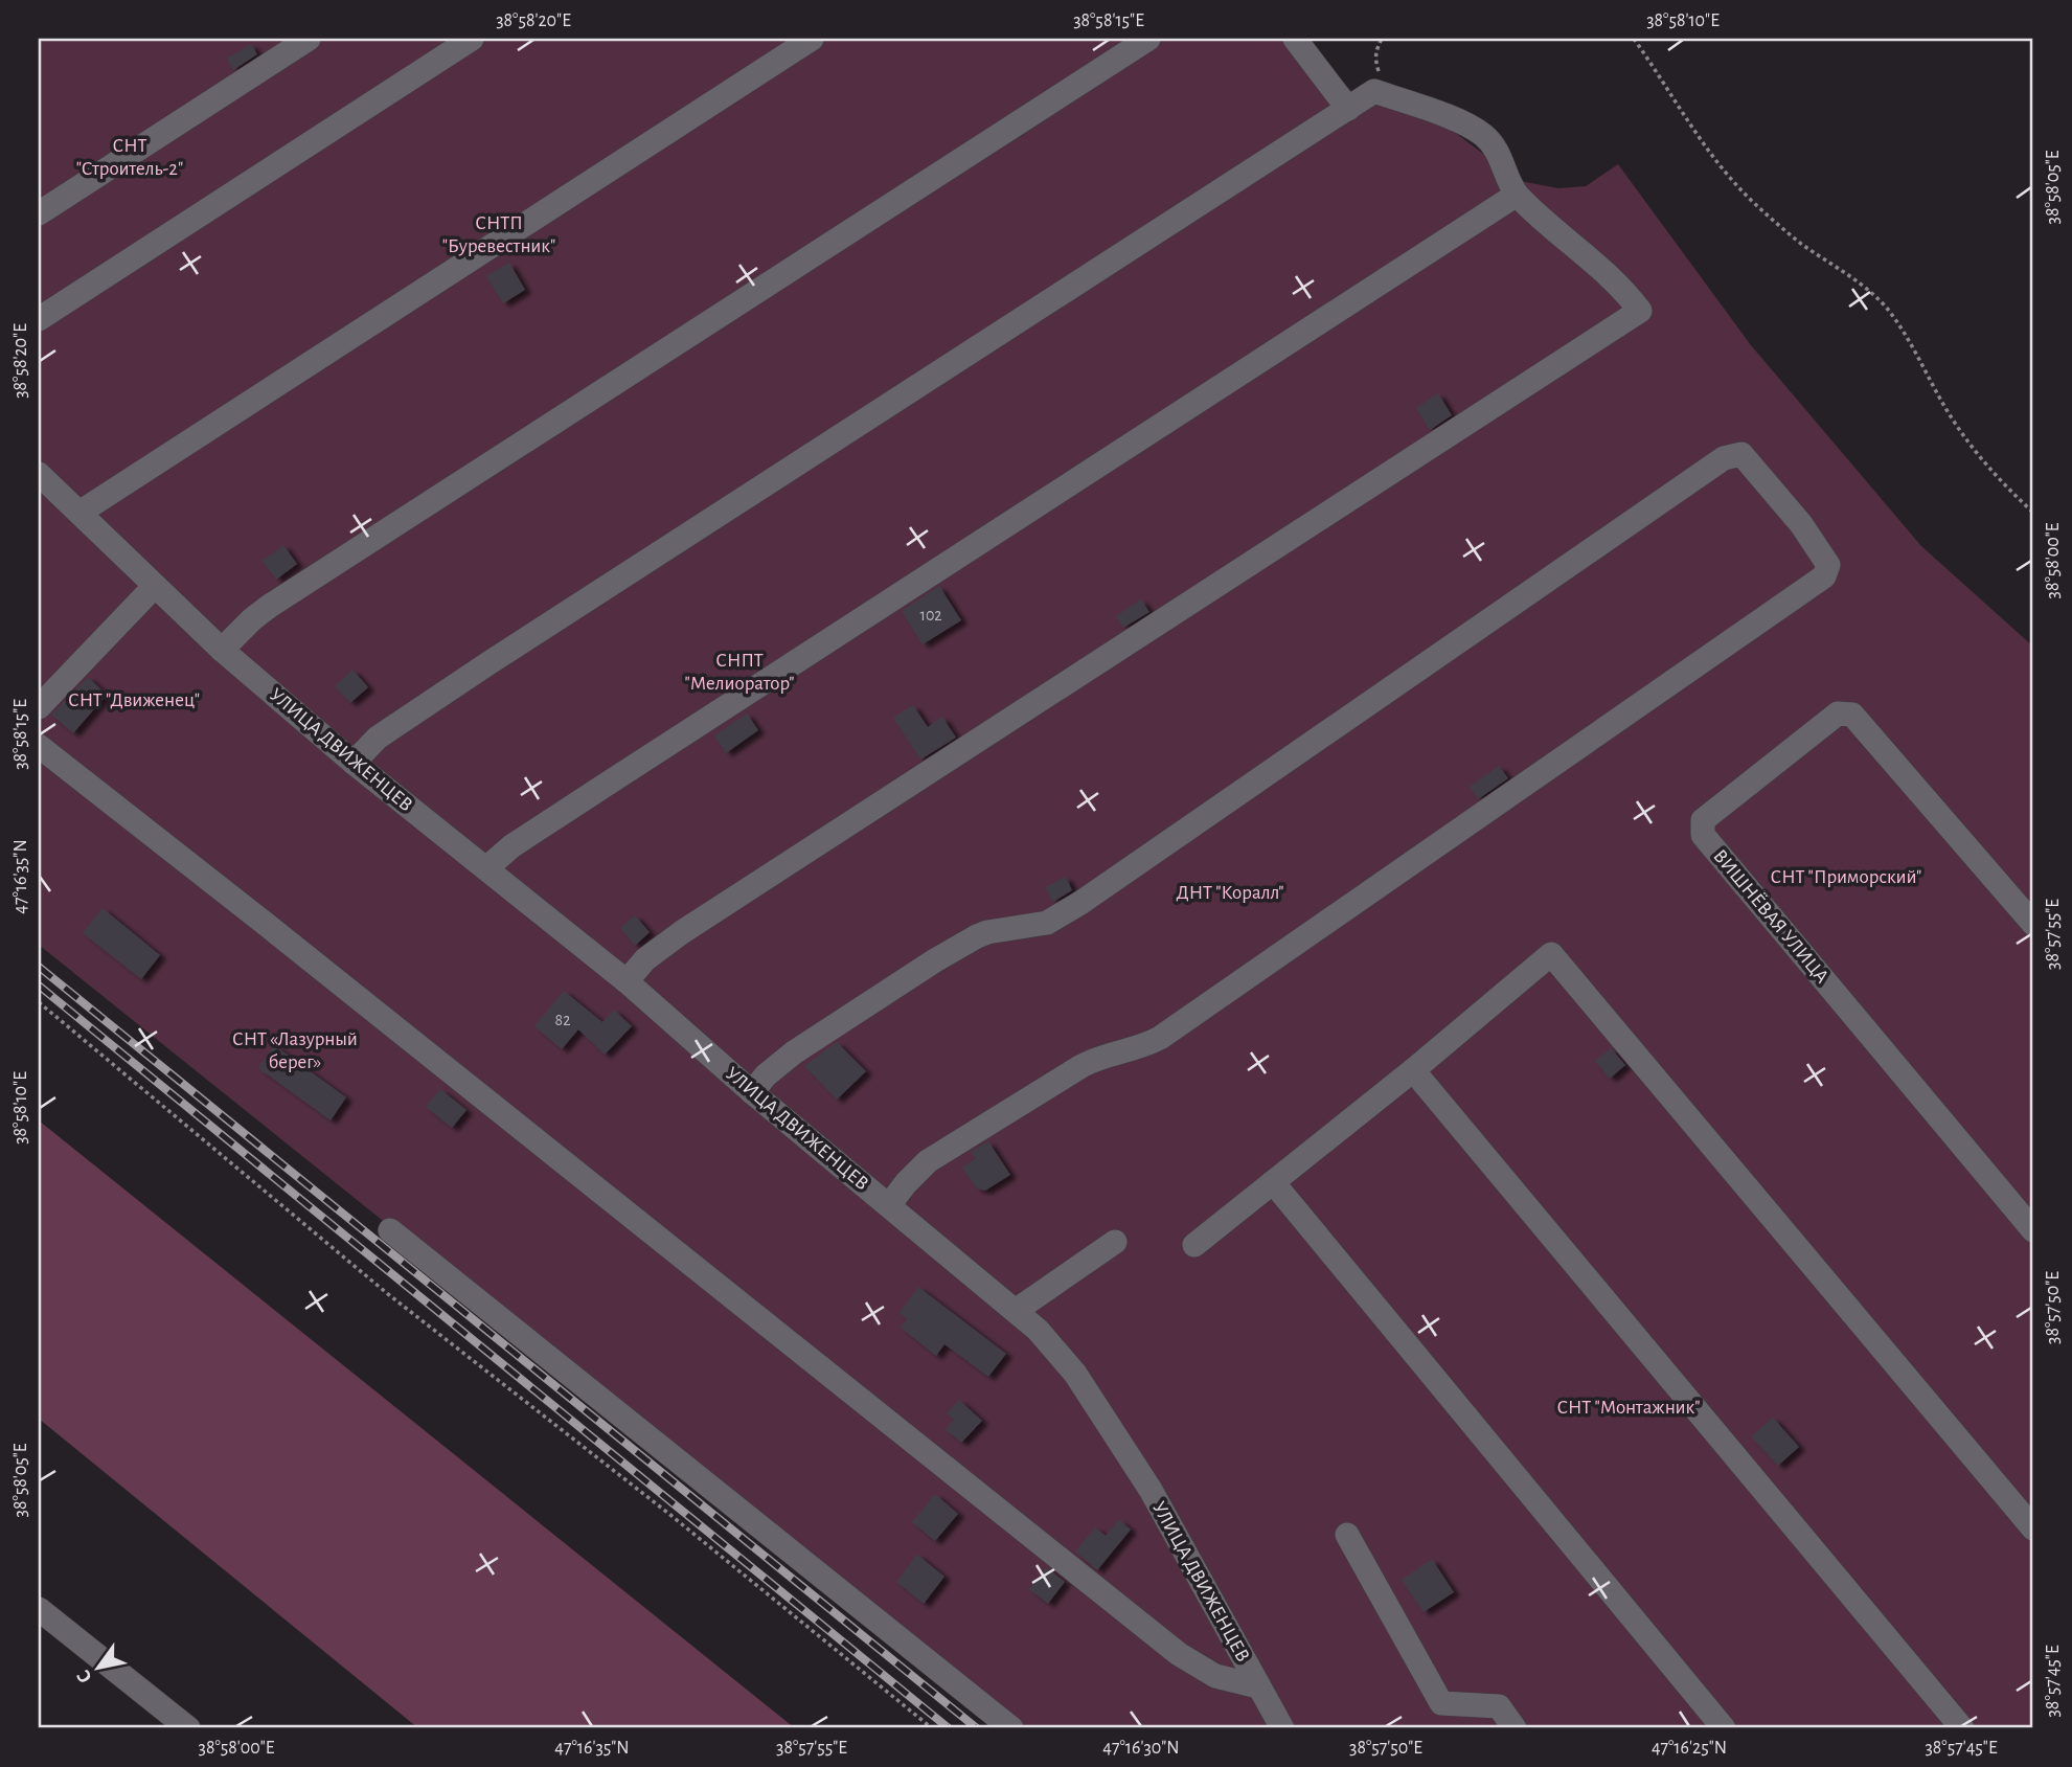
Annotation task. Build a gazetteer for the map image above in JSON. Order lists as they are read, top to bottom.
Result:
{
  "streets": {
    "street": ["УЛИЦА ДВИЖЕНЦЕВ", "ВИШНЁВАЯ УЛИЦА"]
  },
  "parks": [
    "СНТ \"Строитель-2\"",
    "СНТП \"Буревестник\"",
    "СНПТ \"Мелиоратор\"",
    "СНТ \"Движенец\"",
    "СНТ \"Приморский\"",
    "ДНТ \"Коралл\"",
    "СНТ «Лазурный берег»",
    "СНТ \"Монтажник\""
  ],
  "house_numbers": ["102", "82"],
  "north": "bottom left",
  "coordinates": [
    "38°58'20\"E",
    "38°58'15\"E",
    "38°58'10\"E",
    "38°58'05\"E",
    "38°58'00\"E",
    "47°16'35\"N",
    "38°57'55\"E",
    "38°57'50\"E",
    "38°57'45\"E",
    "47°16'30\"N",
    "47°16'25\"N"
  ]
}
